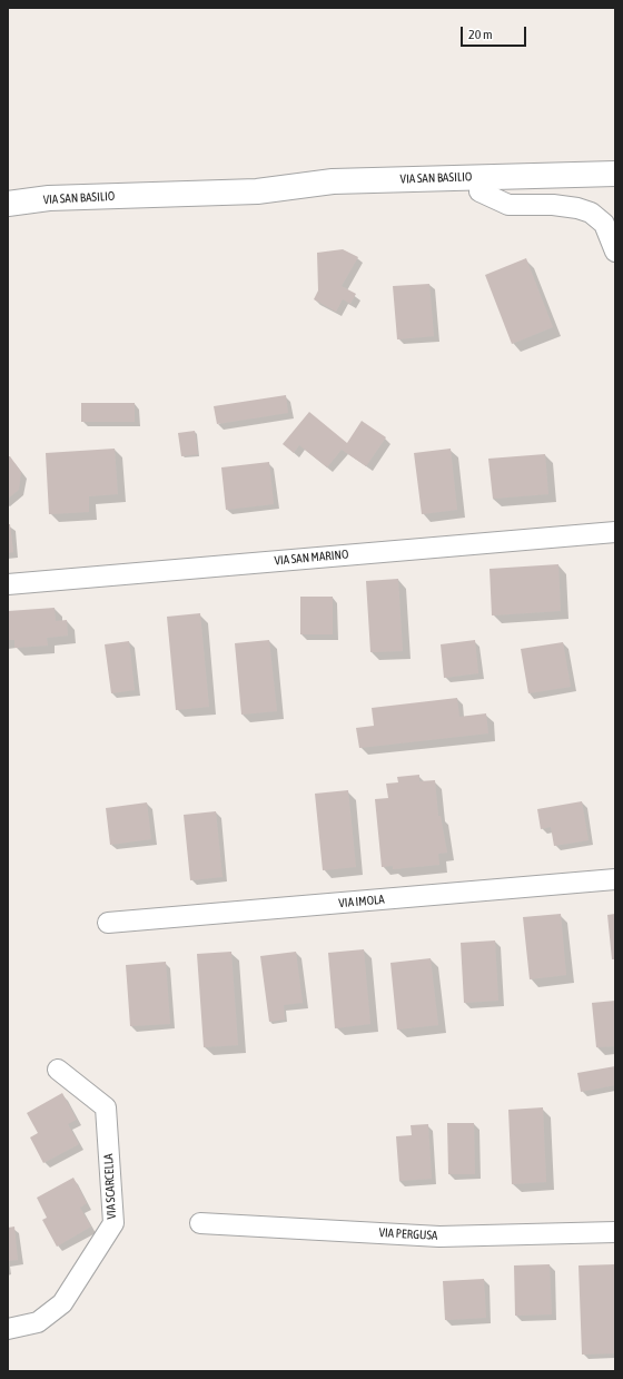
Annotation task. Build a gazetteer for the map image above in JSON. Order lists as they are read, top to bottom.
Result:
{
  "streets": {
    "street": [
      "VIA SAN BASILIO",
      "VIA SAN MARINO",
      "VIA IMOLA",
      "VIA SCARCELLA",
      "VIA PERGUSA"
    ]
  },
  "scale_bar": "20 m"
}
